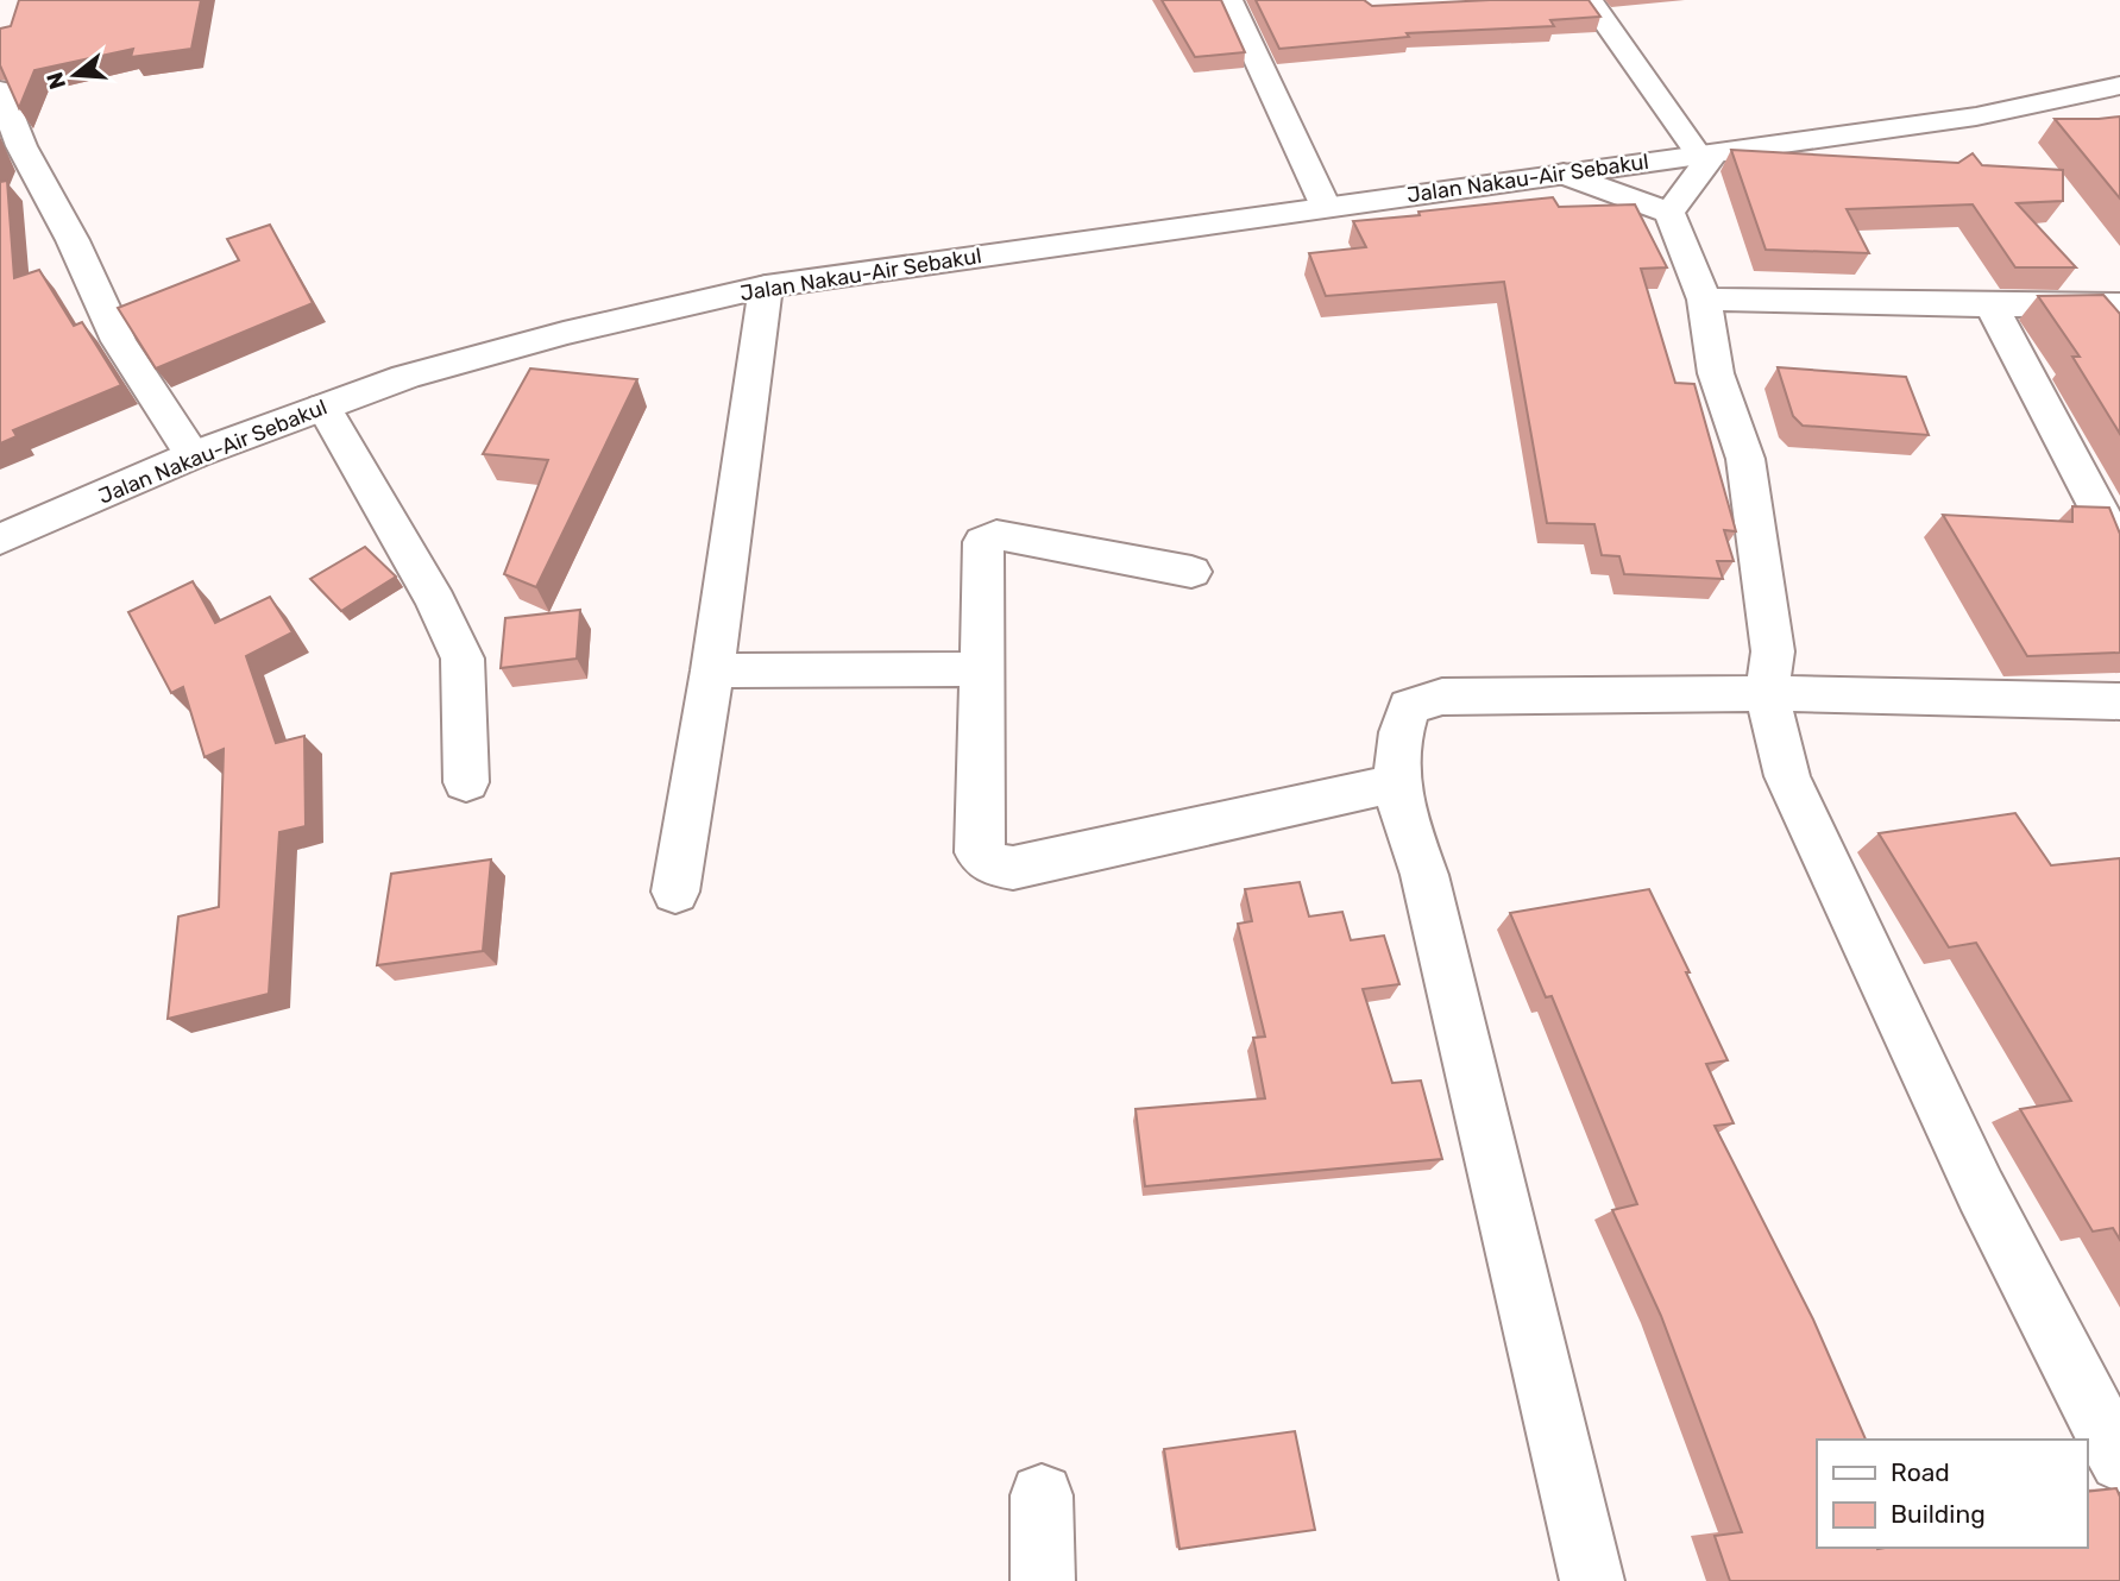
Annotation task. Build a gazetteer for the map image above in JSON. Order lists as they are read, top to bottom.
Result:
{
  "streets": {
    "main road": ["Jalan Nakau-Air Sebakul"]
  },
  "legend": ["Road", "Building"],
  "north": "left"
}
